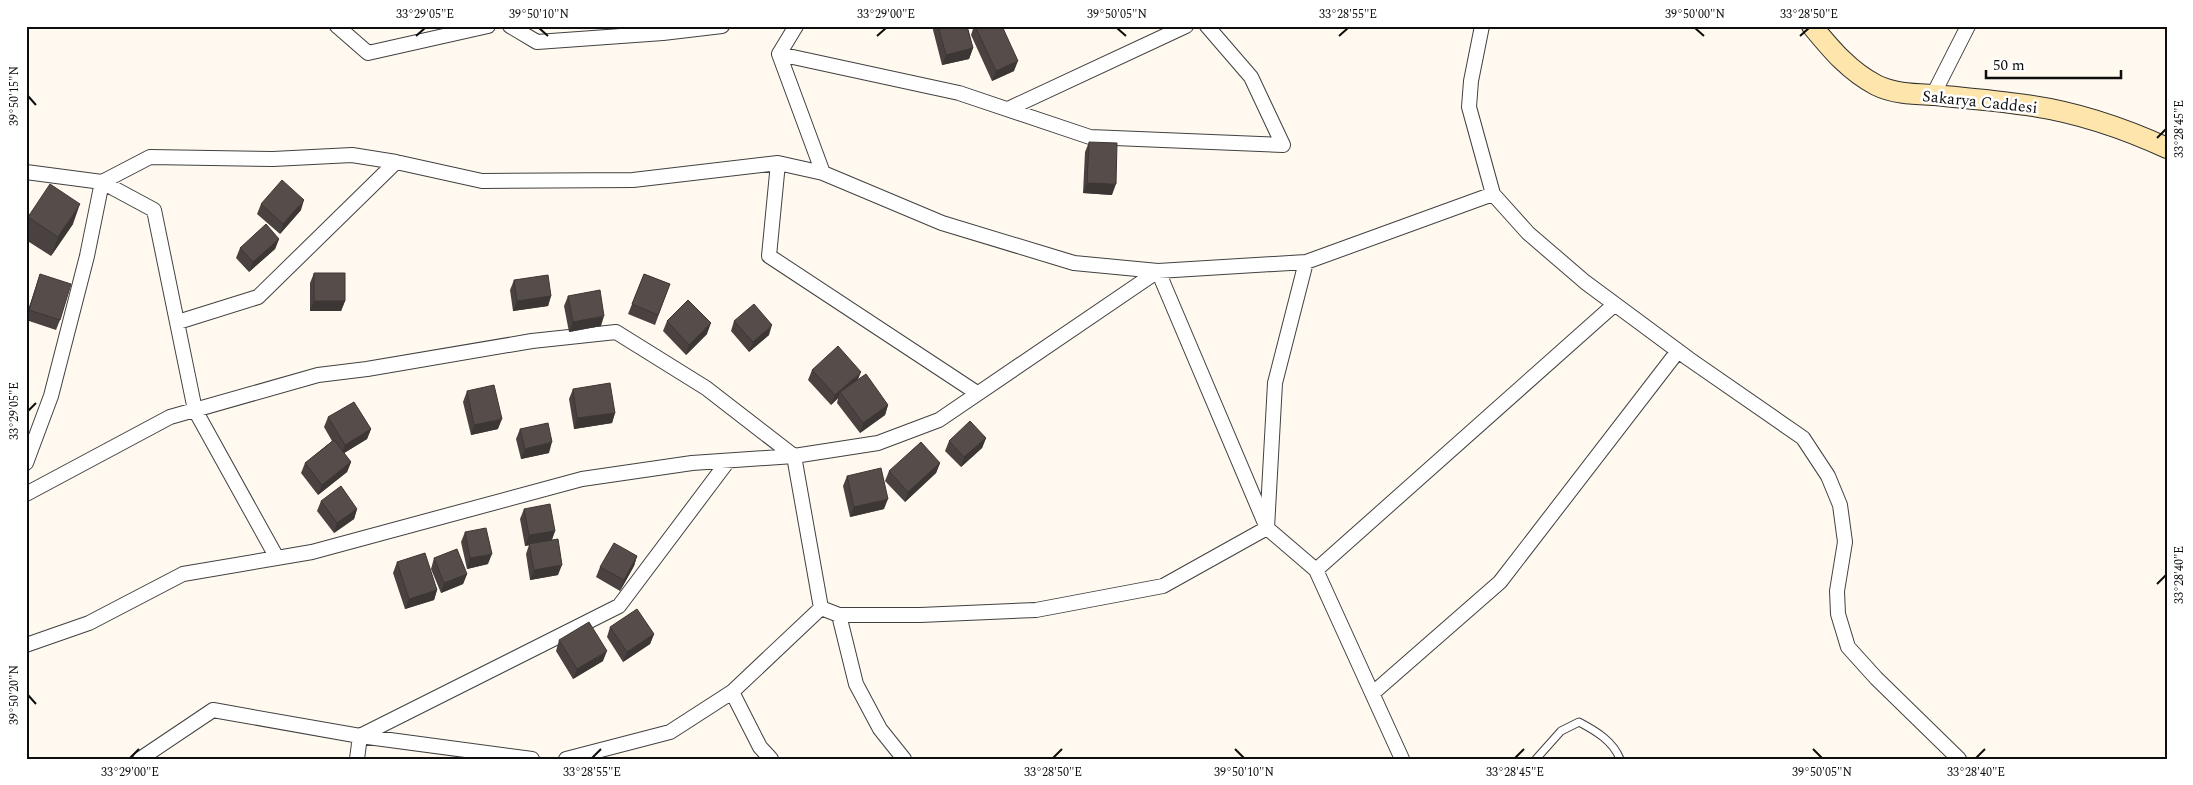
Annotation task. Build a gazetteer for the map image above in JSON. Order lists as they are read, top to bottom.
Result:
{
  "streets": {
    "street": ["Sakarya Caddesi"]
  },
  "scale_bar": "50 m",
  "coordinates": [
    "33°29'05\"E",
    "39°50'10\"N",
    "33°29'00\"E",
    "39°50'05\"N",
    "33°28'55\"E",
    "39°50'00\"N",
    "33°28'50\"E",
    "39°50'15\"N",
    "33°28'45\"E",
    "33°28'40\"E",
    "39°50'20\"N"
  ]
}
